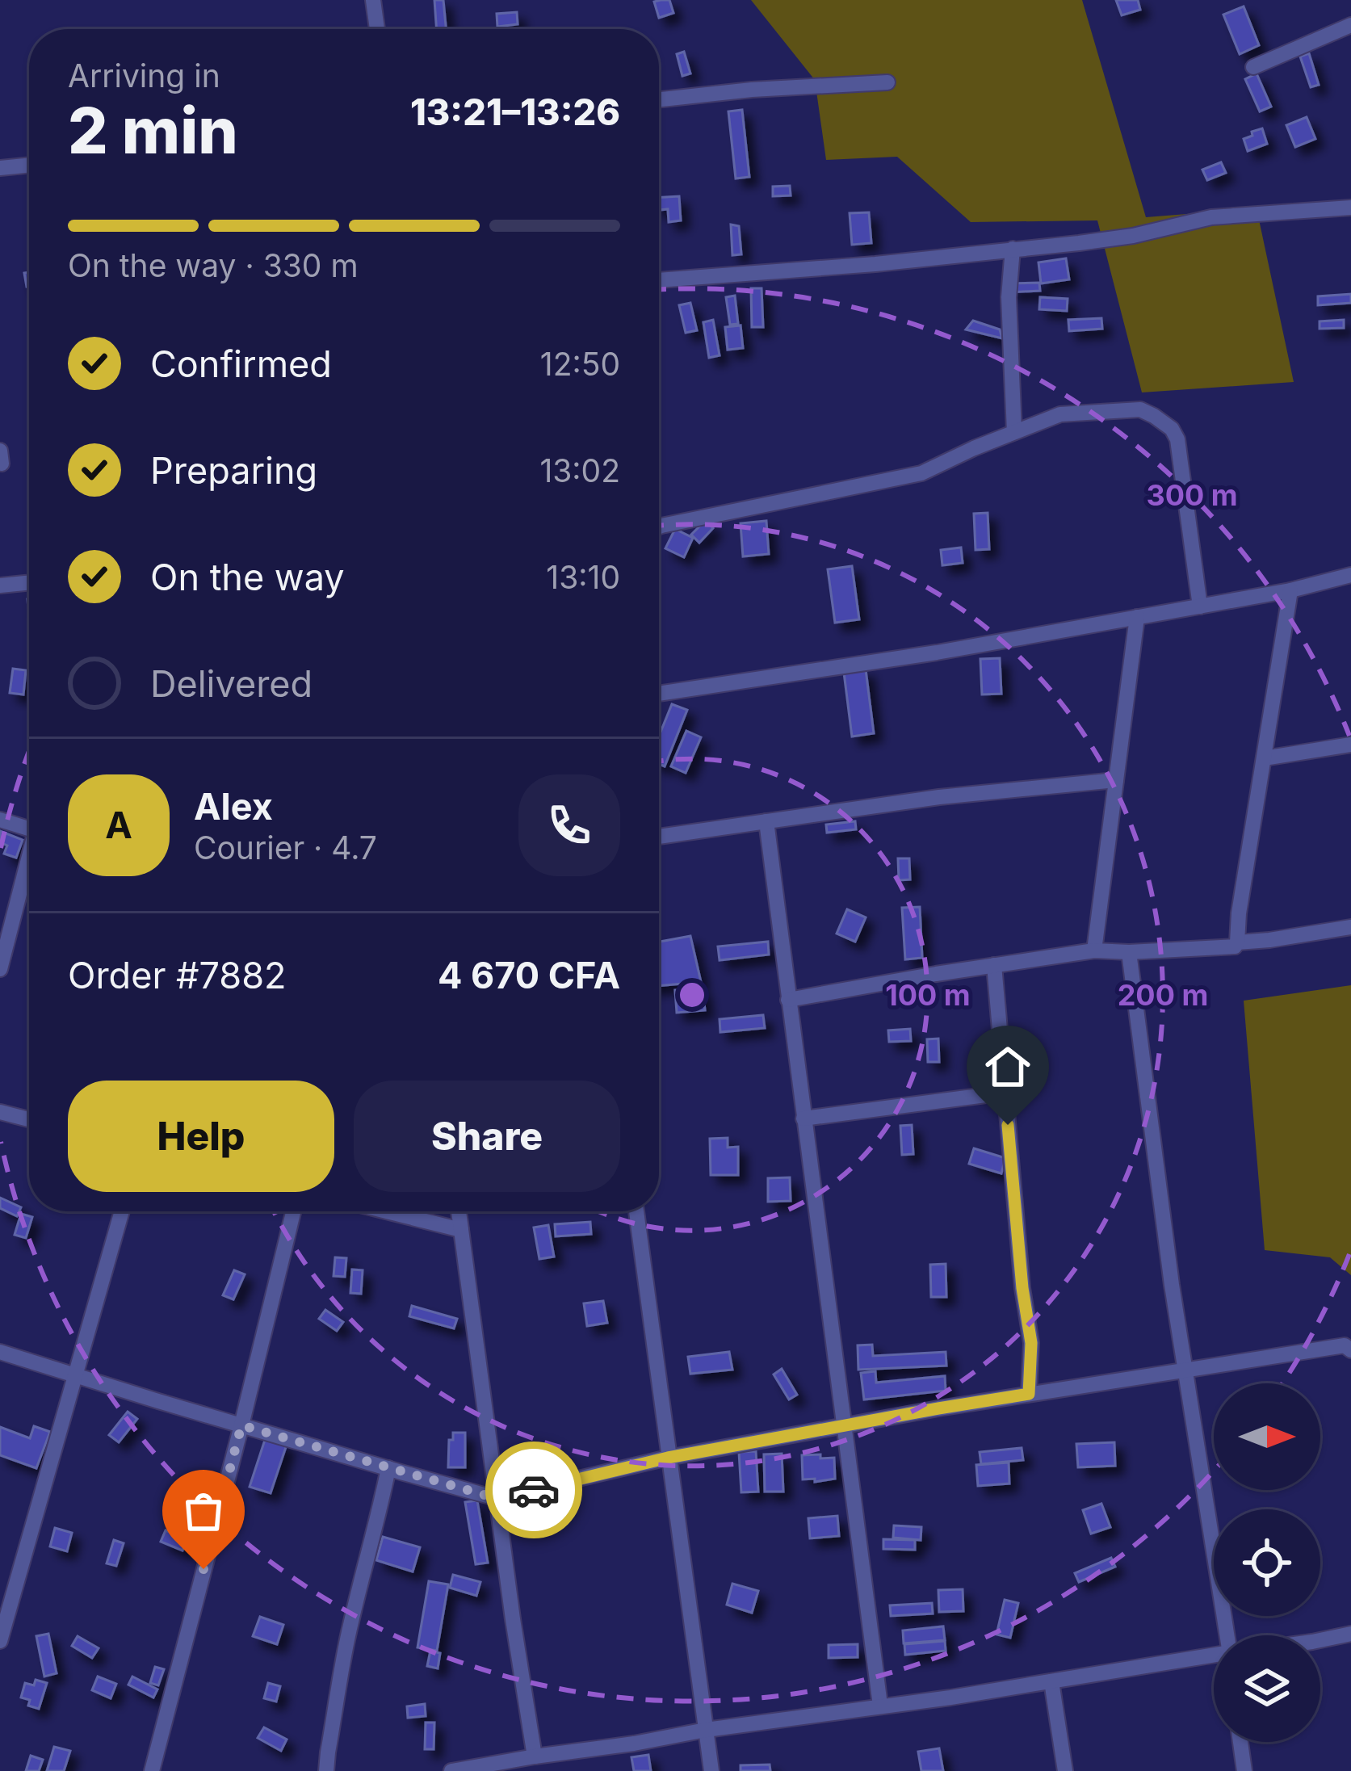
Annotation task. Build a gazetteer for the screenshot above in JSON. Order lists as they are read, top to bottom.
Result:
{
  "north": "right",
  "page": {
    "heading": ["2 min", "Arriving in", "13:21–13:26"],
    "panel": [
      "Alex",
      "Courier · 4.7",
      "Order #7882",
      "4 670 CFA"
    ],
    "bar": "On the way · 330 m",
    "list": [
      ["Confirmed", "12:50"],
      ["Preparing", "13:02"],
      ["On the way", "13:10"],
      "Delivered"
    ],
    "round": "A",
    "buttons": ["Help", "Share"]
  },
  "rings": ["300 m", "100 m", "200 m"]
}
